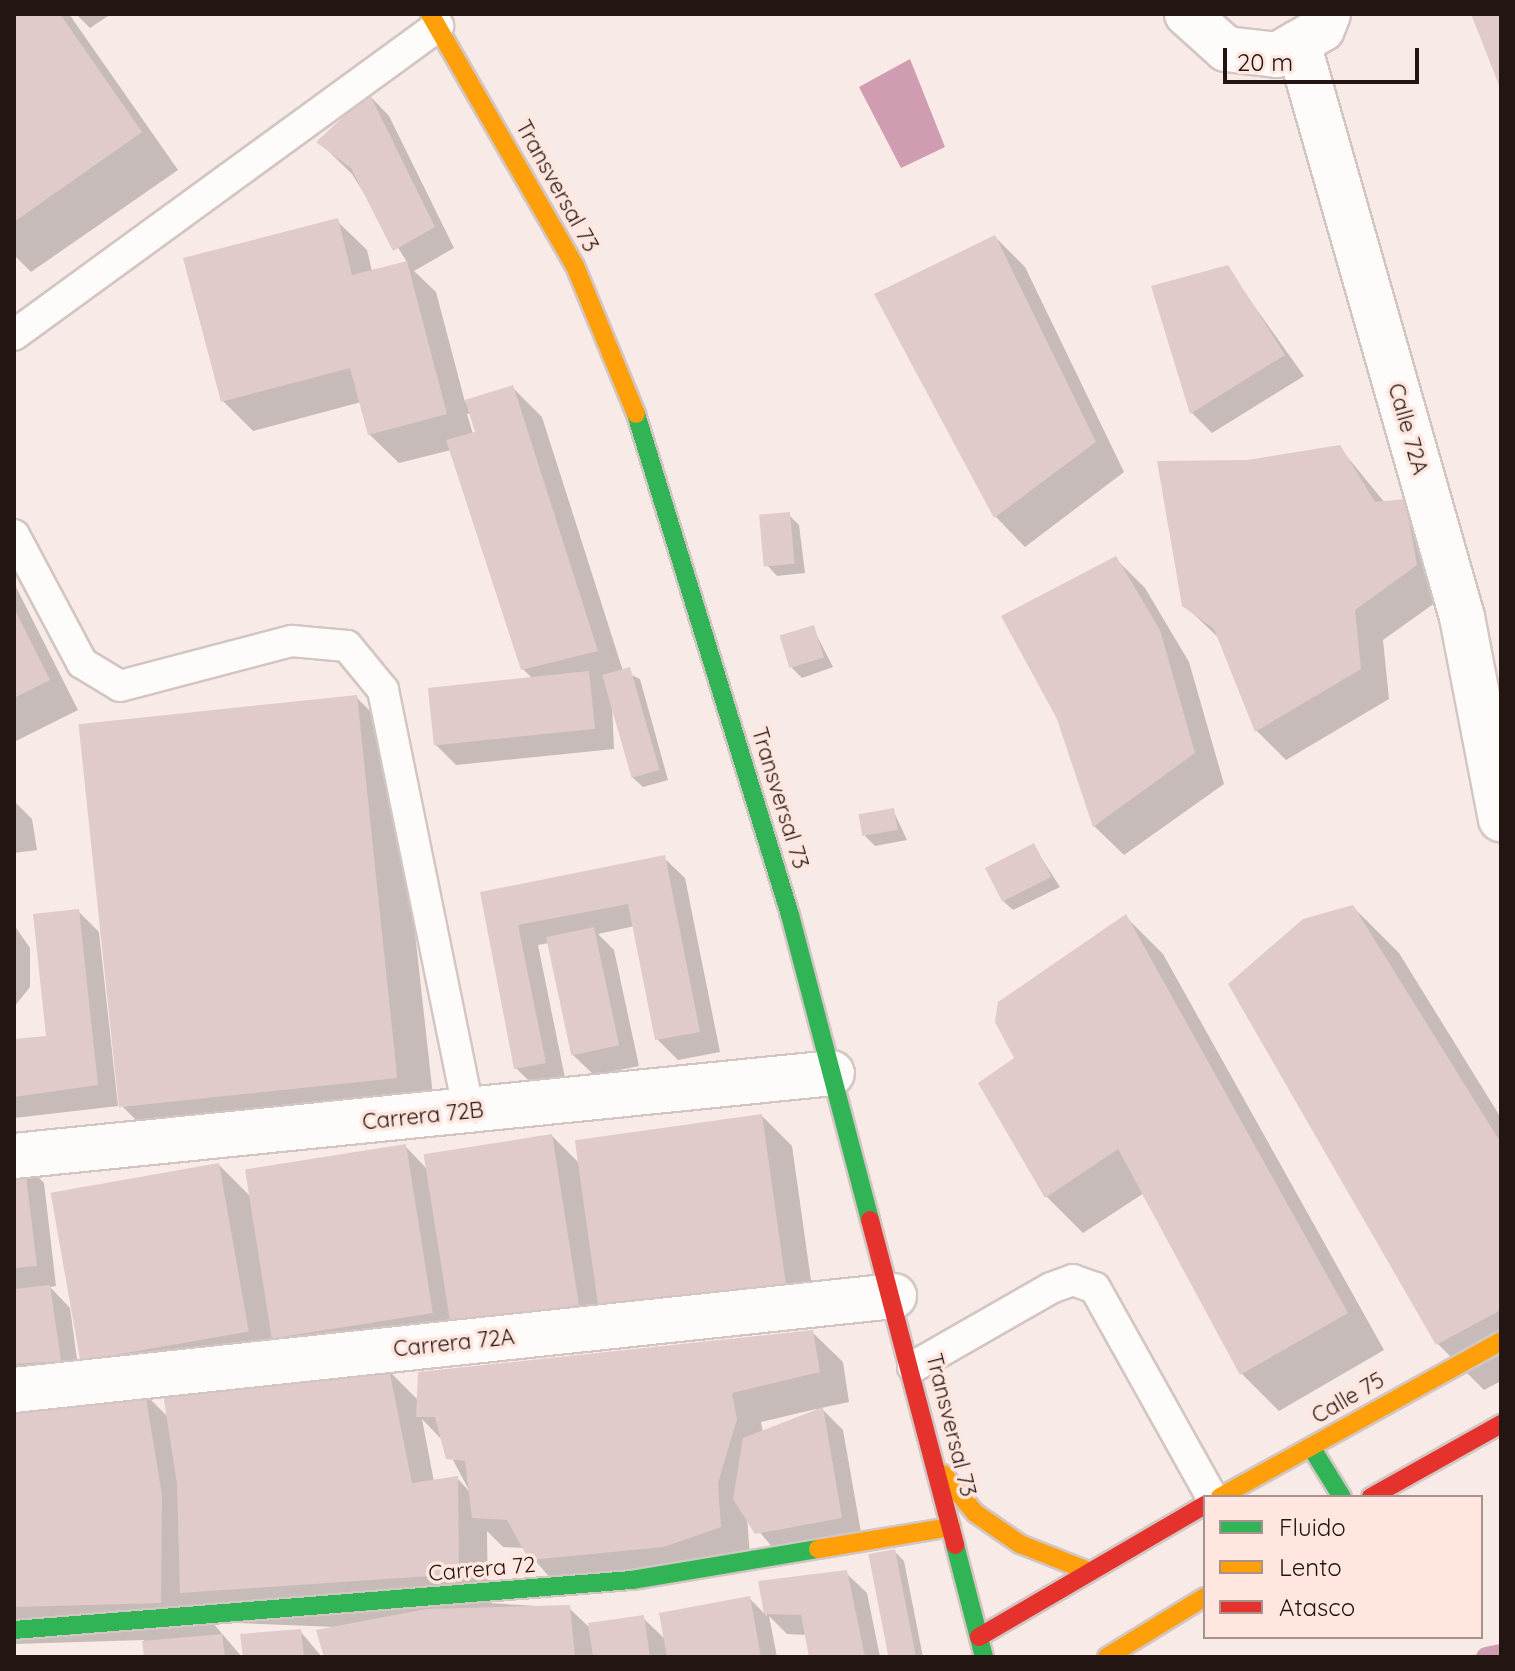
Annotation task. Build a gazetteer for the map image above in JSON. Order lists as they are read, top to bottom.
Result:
{
  "streets": {
    "main road": ["Transversal 73", "Calle 75", "Carrera 72"],
    "street": ["Calle 72A", "Carrera 72B", "Carrera 72A"]
  },
  "crossings": [
    ["Transversal 73", "Carrera 72B"],
    ["Transversal 73", "Carrera 72A"],
    ["Transversal 73", "Carrera 72"]
  ],
  "legend": ["Fluido", "Lento", "Atasco"],
  "scale_bar": "20 m"
}
